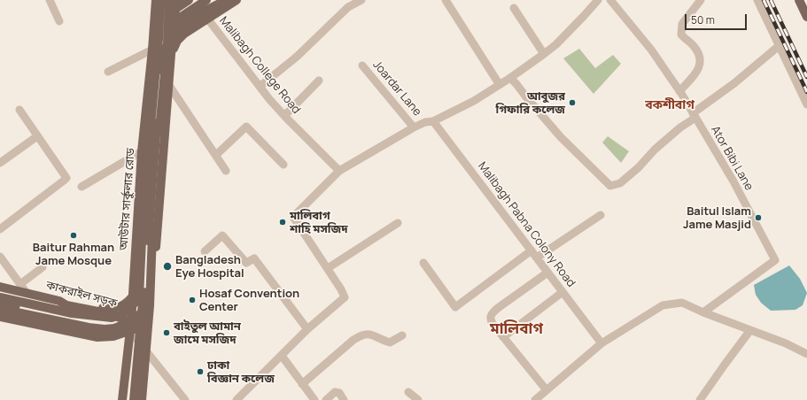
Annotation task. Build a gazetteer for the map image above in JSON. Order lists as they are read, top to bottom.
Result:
{
  "streets": {
    "main road": ["আউটার সার্কুলার রোড", "কাকরাইল সড়ক"],
    "street": [
      "Malibagh College Road",
      "Joardar Lane",
      "Ator Bibi Lane",
      "Malibagh Pabna Colony Road"
    ]
  },
  "districts": ["বকশীবাগ", "মালিবাগ"],
  "places": [
    "আবুজর গিফারি কলেজ",
    "Baitul Islam Jame Masjid",
    "মালিবাগ শাহি মসজিদ",
    "Baitur Rahman Jame Mosque",
    "Bangladesh Eye Hospital",
    "Hosaf Convention Center",
    "বাইতুল আমান জামে মসজিদ",
    "ঢাকা বিজ্ঞান কলেজ"
  ],
  "scale_bar": "50 m"
}
